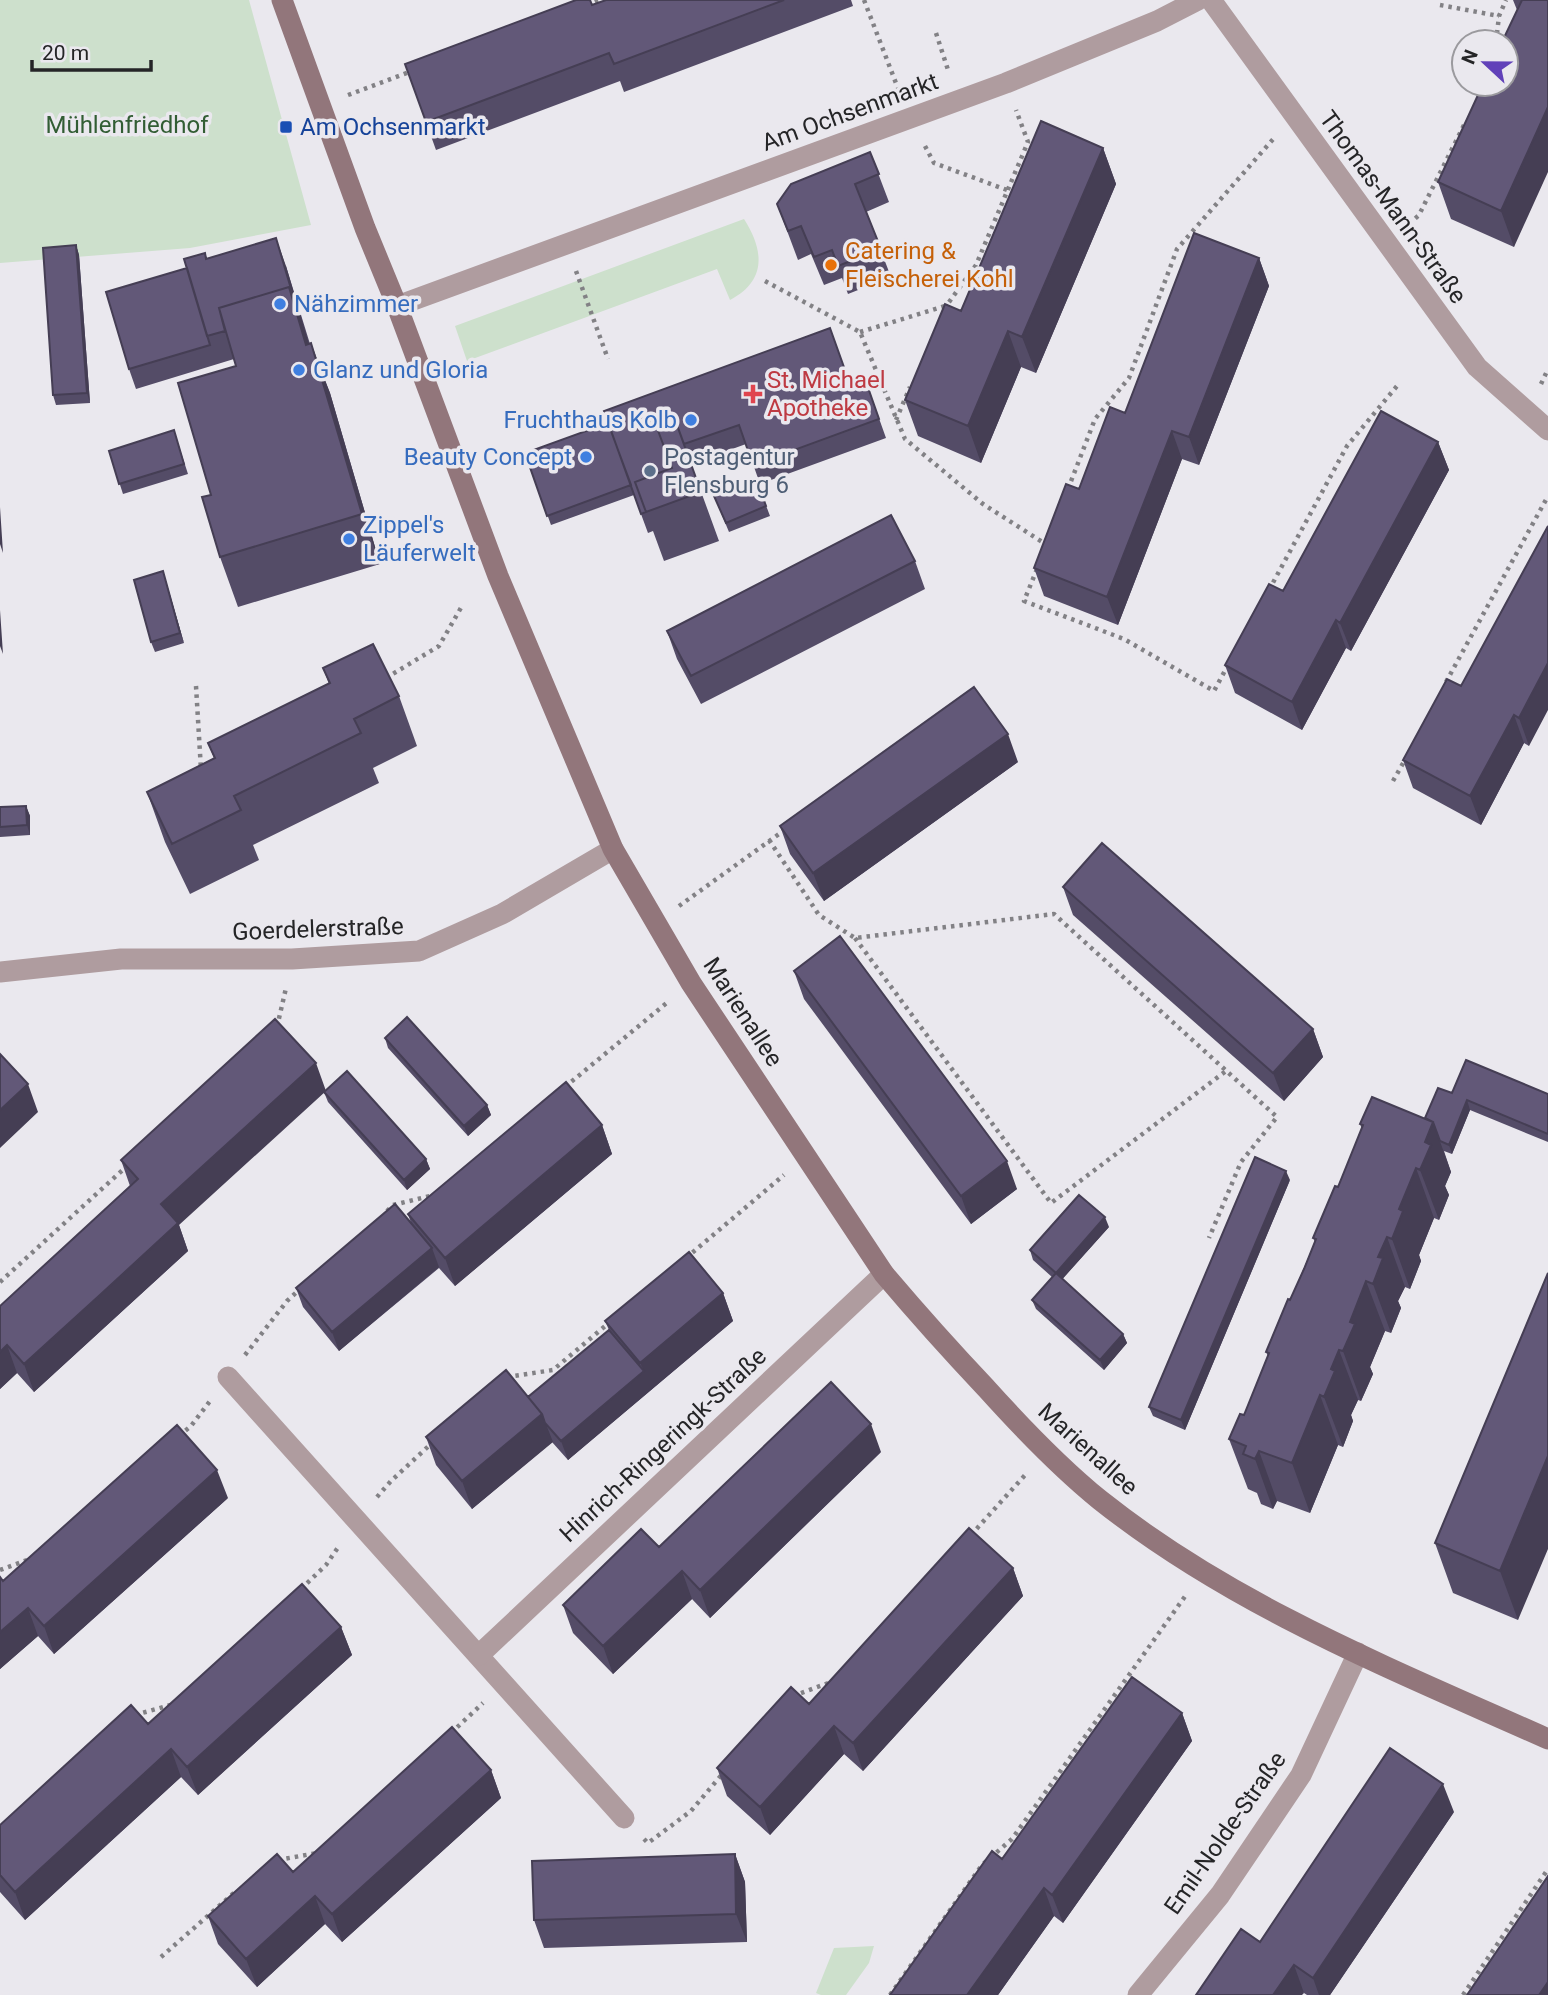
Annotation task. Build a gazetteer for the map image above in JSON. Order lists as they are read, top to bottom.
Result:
{
  "streets": {
    "main road": ["Marienallee"],
    "street": [
      "Am Ochsenmarkt",
      "Thomas-Mann-Straße",
      "Goerdelerstraße",
      "Hinrich-Ringeringk-Straße",
      "Emil-Nolde-Straße"
    ]
  },
  "crossings": [
    ["Am Ochsenmarkt", "Marienallee"],
    ["Goerdelerstraße", "Marienallee"],
    ["Marienallee", "Hinrich-Ringeringk-Straße"],
    ["Marienallee", "Emil-Nolde-Straße"]
  ],
  "parks": ["Mühlenfriedhof"],
  "places": {
    "transit": ["Am Ochsenmarkt"],
    "other": [
      "Catering & Fleischerei Kohl",
      "Nähzimmer",
      "Glanz und Gloria",
      "Fruchthaus Kolb",
      "Beauty Concept",
      "Postagentur Flensburg 6",
      "Zippel's Läuferwelt"
    ],
    "health": ["St. Michael Apotheke"]
  },
  "scale_bar": "20 m",
  "north": "left"
}
